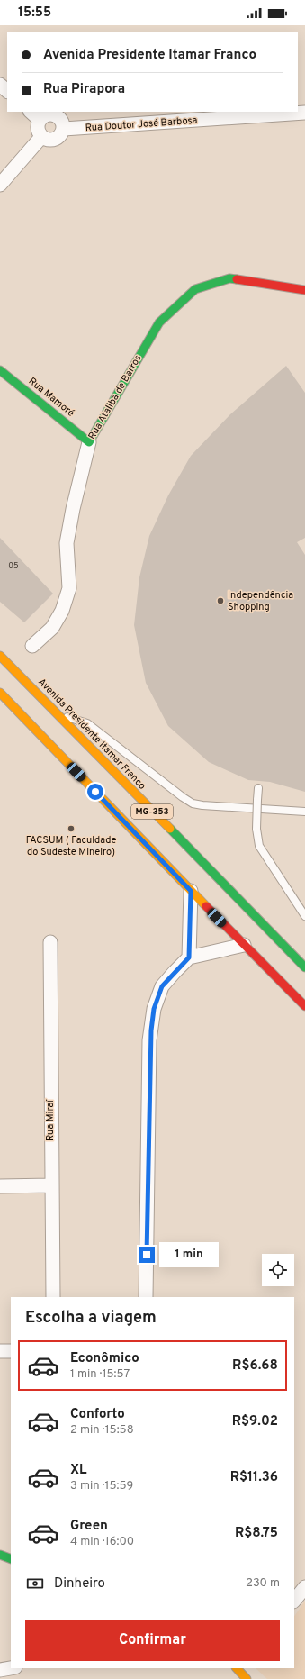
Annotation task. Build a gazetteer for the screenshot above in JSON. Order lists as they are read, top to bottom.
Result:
{
  "streets": {
    "main road": [
      "Rua Mamoré",
      "Rua Ataliba de Barros",
      "Avenida Presidente Itamar Franco",
      "MG-353"
    ],
    "street": ["Rua Doutor José Barbosa", "Rua Miraí"]
  },
  "crossings": [
    ["Rua Mamoré", "Rua Ataliba de Barros"]
  ],
  "places": ["Independência Shopping", "FACSUM ( Faculdade do Sudeste Mineiro)"],
  "house_numbers": ["05"],
  "page": {
    "status": "15:55",
    "banner": ["Avenida Presidente Itamar Franco", "Rua Pirapora"],
    "bubble": "1 min",
    "heading": "Escolha a viagem",
    "list": [
      {
        "name": "Econômico",
        "note": "1 min · 15:57",
        "value": "R$6.68"
      },
      {
        "name": "Conforto",
        "note": "2 min · 15:58",
        "value": "R$9.02"
      },
      {
        "name": "XL",
        "note": "3 min · 15:59",
        "value": "R$11.36"
      },
      {
        "name": "Green",
        "note": "4 min · 16:00",
        "value": "R$8.75"
      }
    ],
    "pay": ["Dinheiro", "230 m"],
    "buttons": "Confirmar"
  }
}
